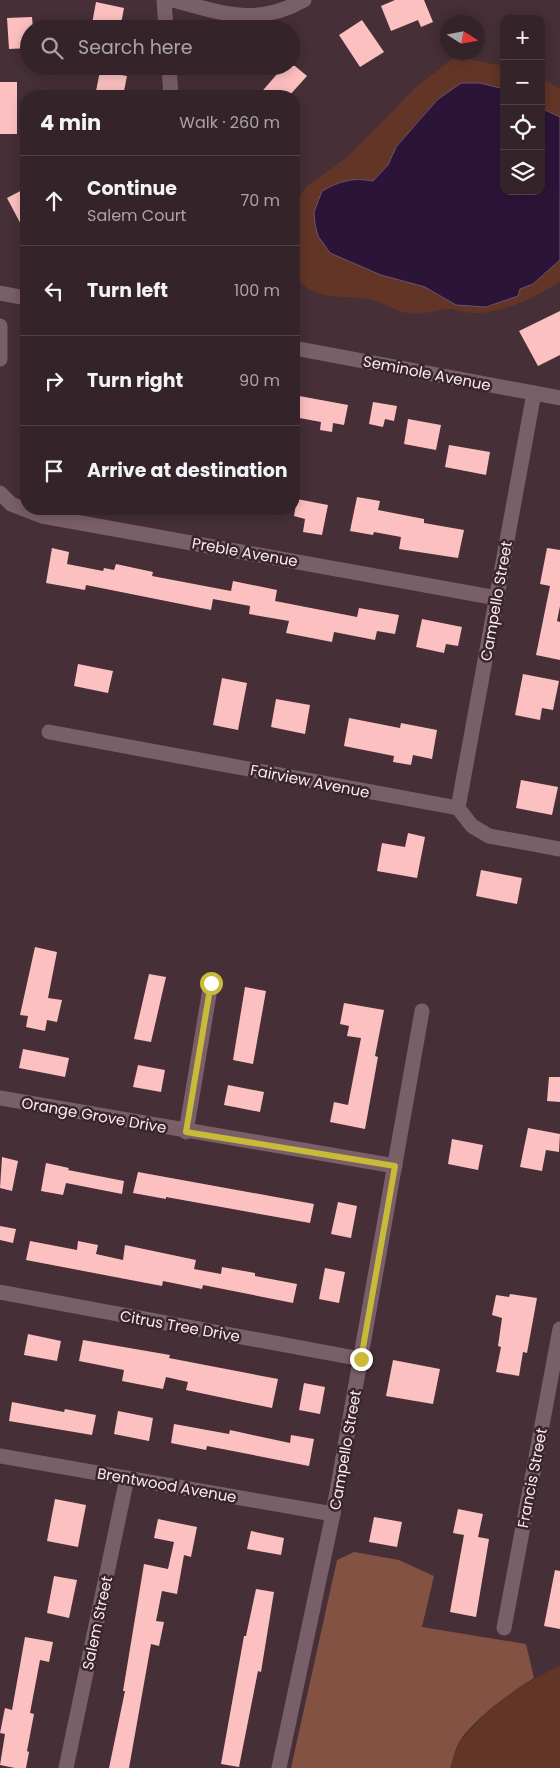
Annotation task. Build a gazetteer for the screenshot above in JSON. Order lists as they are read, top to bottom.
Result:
{
  "streets": {
    "street": [
      "Seminole Avenue",
      "Preble Avenue",
      "Campello Street",
      "Fairview Avenue",
      "Orange Grove Drive",
      "Citrus Tree Drive",
      "Francis Street",
      "Brentwood Avenue",
      "Salem Street"
    ]
  },
  "crossings": [
    ["Seminole Avenue", "Campello Street"],
    ["Preble Avenue", "Campello Street"],
    ["Campello Street", "Fairview Avenue"],
    ["Campello Street", "Orange Grove Drive"],
    ["Campello Street", "Citrus Tree Drive"],
    ["Campello Street", "Brentwood Avenue"],
    ["Brentwood Avenue", "Salem Street"]
  ],
  "north": "right",
  "page": {
    "map_buttons": ["+", "−"],
    "search": "Search here",
    "heading": ["4 min", "Walk · 260 m"],
    "list": [
      ["Continue", "Salem Court", "70 m"],
      ["Turn left", "100 m"],
      ["Turn right", "90 m"],
      "Arrive at destination"
    ]
  }
}
